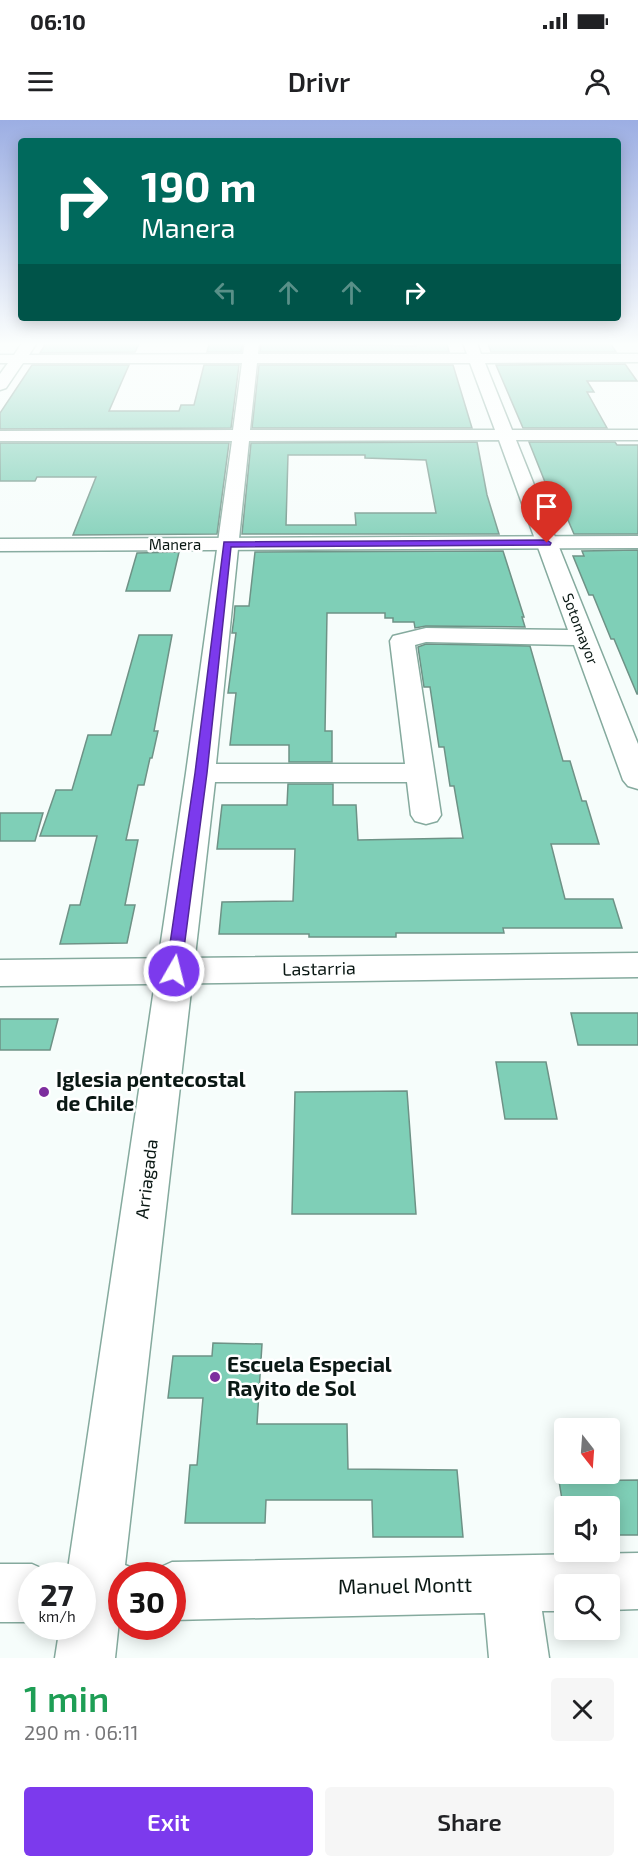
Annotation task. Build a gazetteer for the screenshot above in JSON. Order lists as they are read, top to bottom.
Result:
{
  "streets": {
    "street": [
      "Manera",
      "Sotomayor",
      "Lastarria",
      "Arriagada",
      "Manuel Montt"
    ]
  },
  "crossings": [
    ["Manera", "Sotomayor"],
    ["Manera", "Arriagada"],
    ["Lastarria", "Arriagada"]
  ],
  "places": ["Iglesia pentecostal de Chile", "Escuela Especial Rayito de Sol"],
  "north": "bottom",
  "page": {
    "status": "06:10",
    "header": "Drivr",
    "turn": ["190 m", "Manera"],
    "speed": "27 km/h",
    "limit": "30",
    "heading": ["1 min", "290 m · 06:11"],
    "buttons": ["Exit", "Share"]
  }
}
